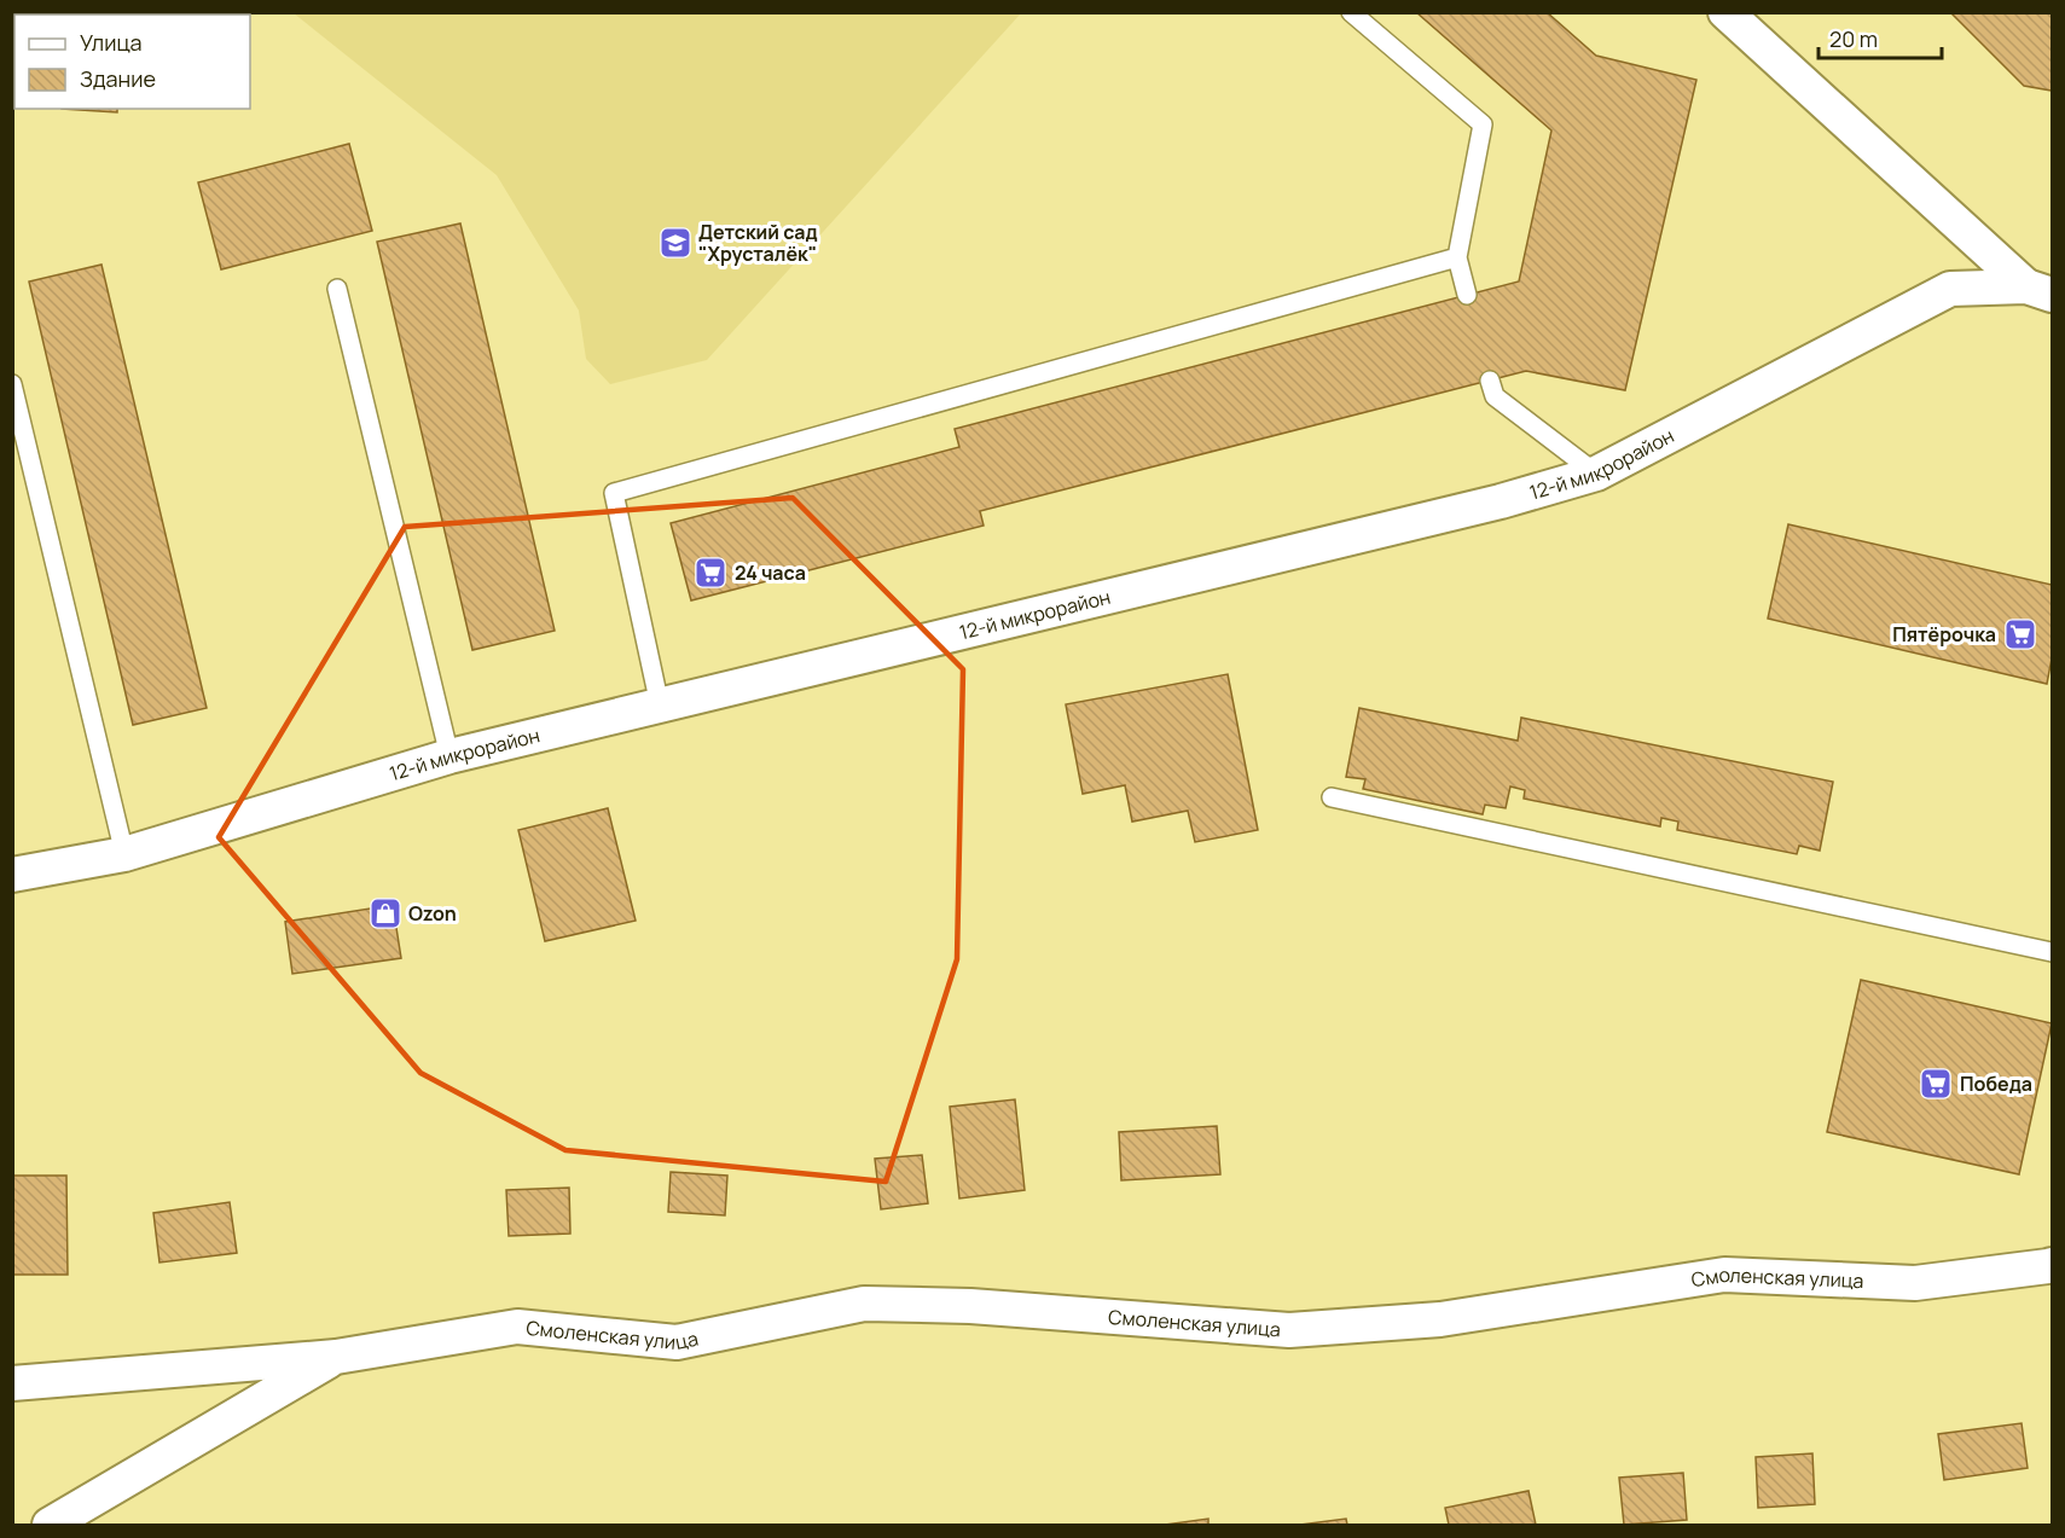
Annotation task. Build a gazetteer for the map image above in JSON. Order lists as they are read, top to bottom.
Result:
{
  "streets": {
    "street": ["12-й микрорайон", "Смоленская улица"]
  },
  "places": {
    "school or university": ["Детский сад \"Хрусталёк\""],
    "supermarket": ["24 часа", "Пятёрочка", "Победа"],
    "shop": ["Ozon"]
  },
  "legend": ["Улица", "Здание"],
  "scale_bar": "20 m"
}
